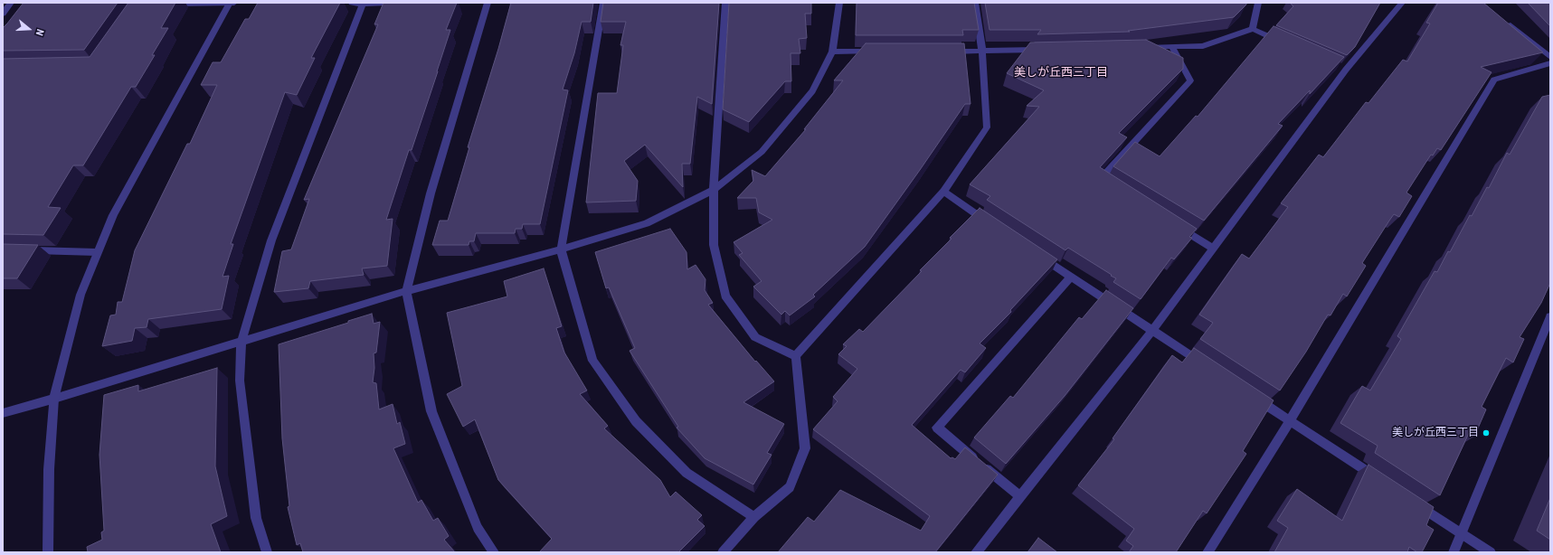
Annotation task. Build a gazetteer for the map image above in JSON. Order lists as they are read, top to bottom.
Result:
{
  "districts": ["美しが丘西三丁目"],
  "places": ["美しが丘西三丁目"],
  "north": "right"
}
